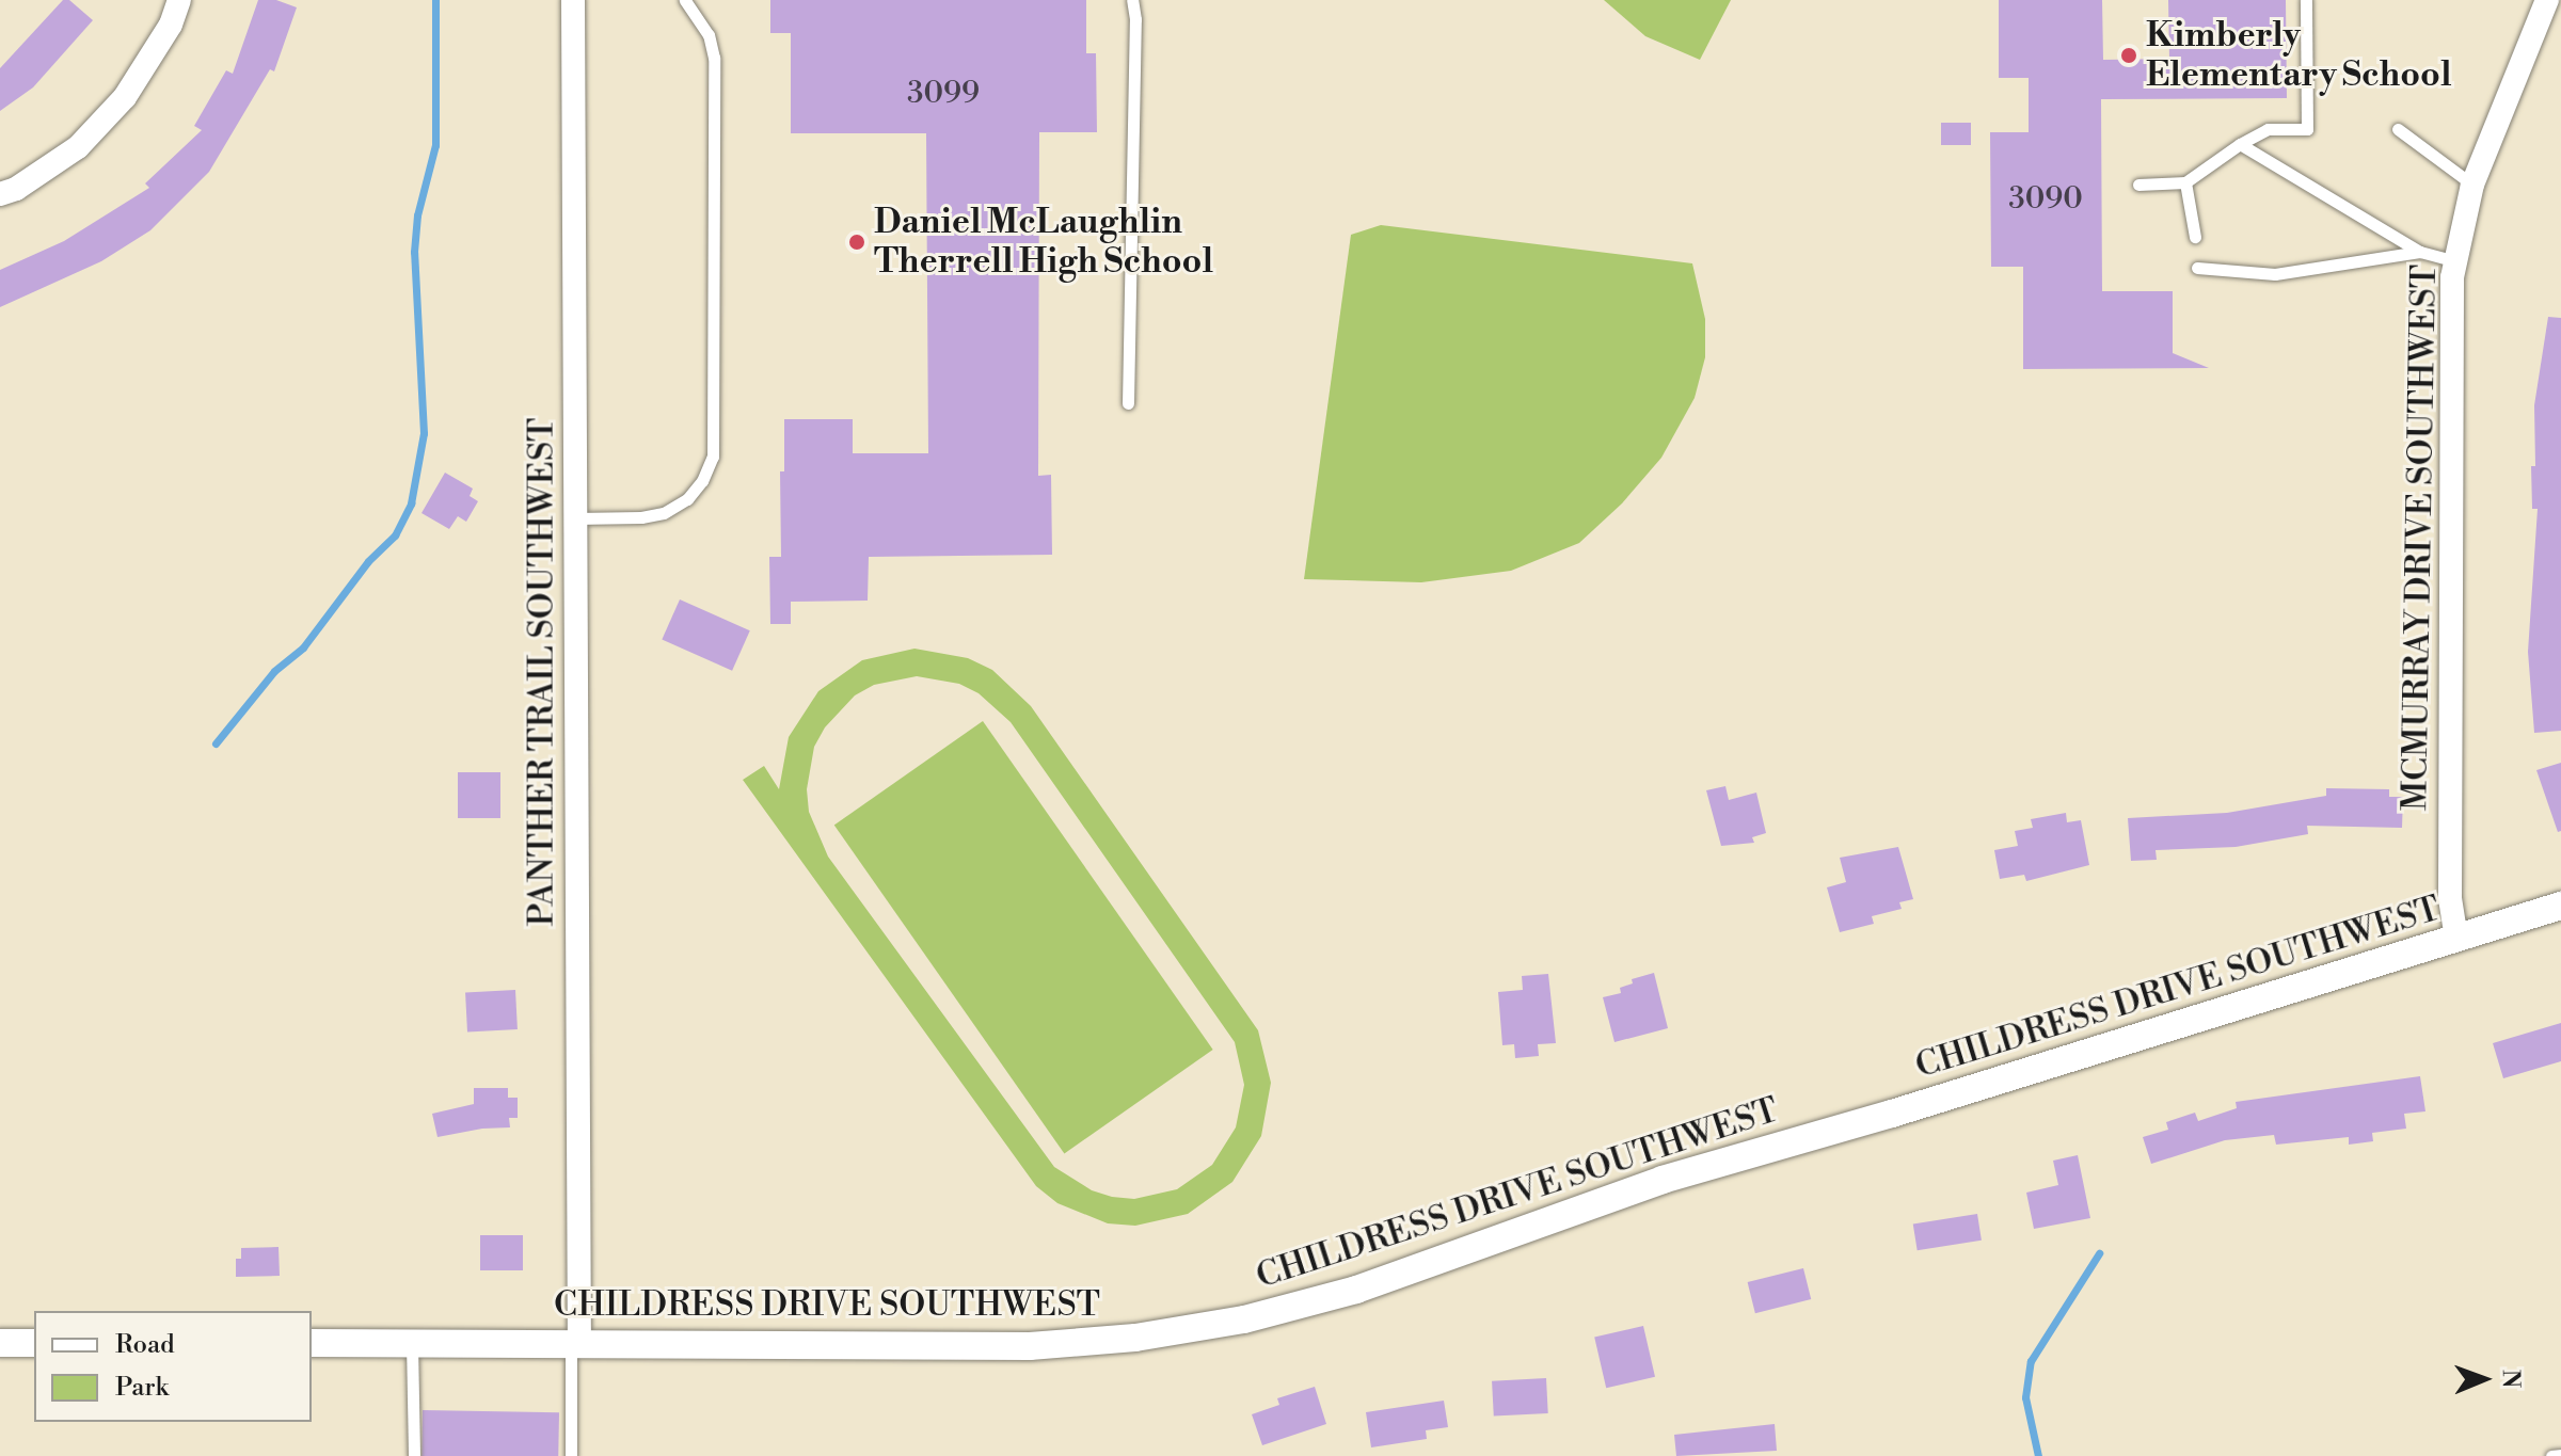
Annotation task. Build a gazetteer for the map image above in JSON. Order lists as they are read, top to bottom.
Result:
{
  "streets": {
    "street": ["MCMURRAY DRIVE SOUTHWEST", "PANTHER TRAIL SOUTHWEST", "CHILDRESS DRIVE SOUTHWEST"]
  },
  "crossings": [
    ["MCMURRAY DRIVE SOUTHWEST", "CHILDRESS DRIVE SOUTHWEST"],
    ["PANTHER TRAIL SOUTHWEST", "CHILDRESS DRIVE SOUTHWEST"]
  ],
  "places": ["Kimberly Elementary School", "Daniel McLaughlin Therrell High School"],
  "house_numbers": ["3099", "3090"],
  "legend": ["Road", "Park"],
  "north": "right"
}
